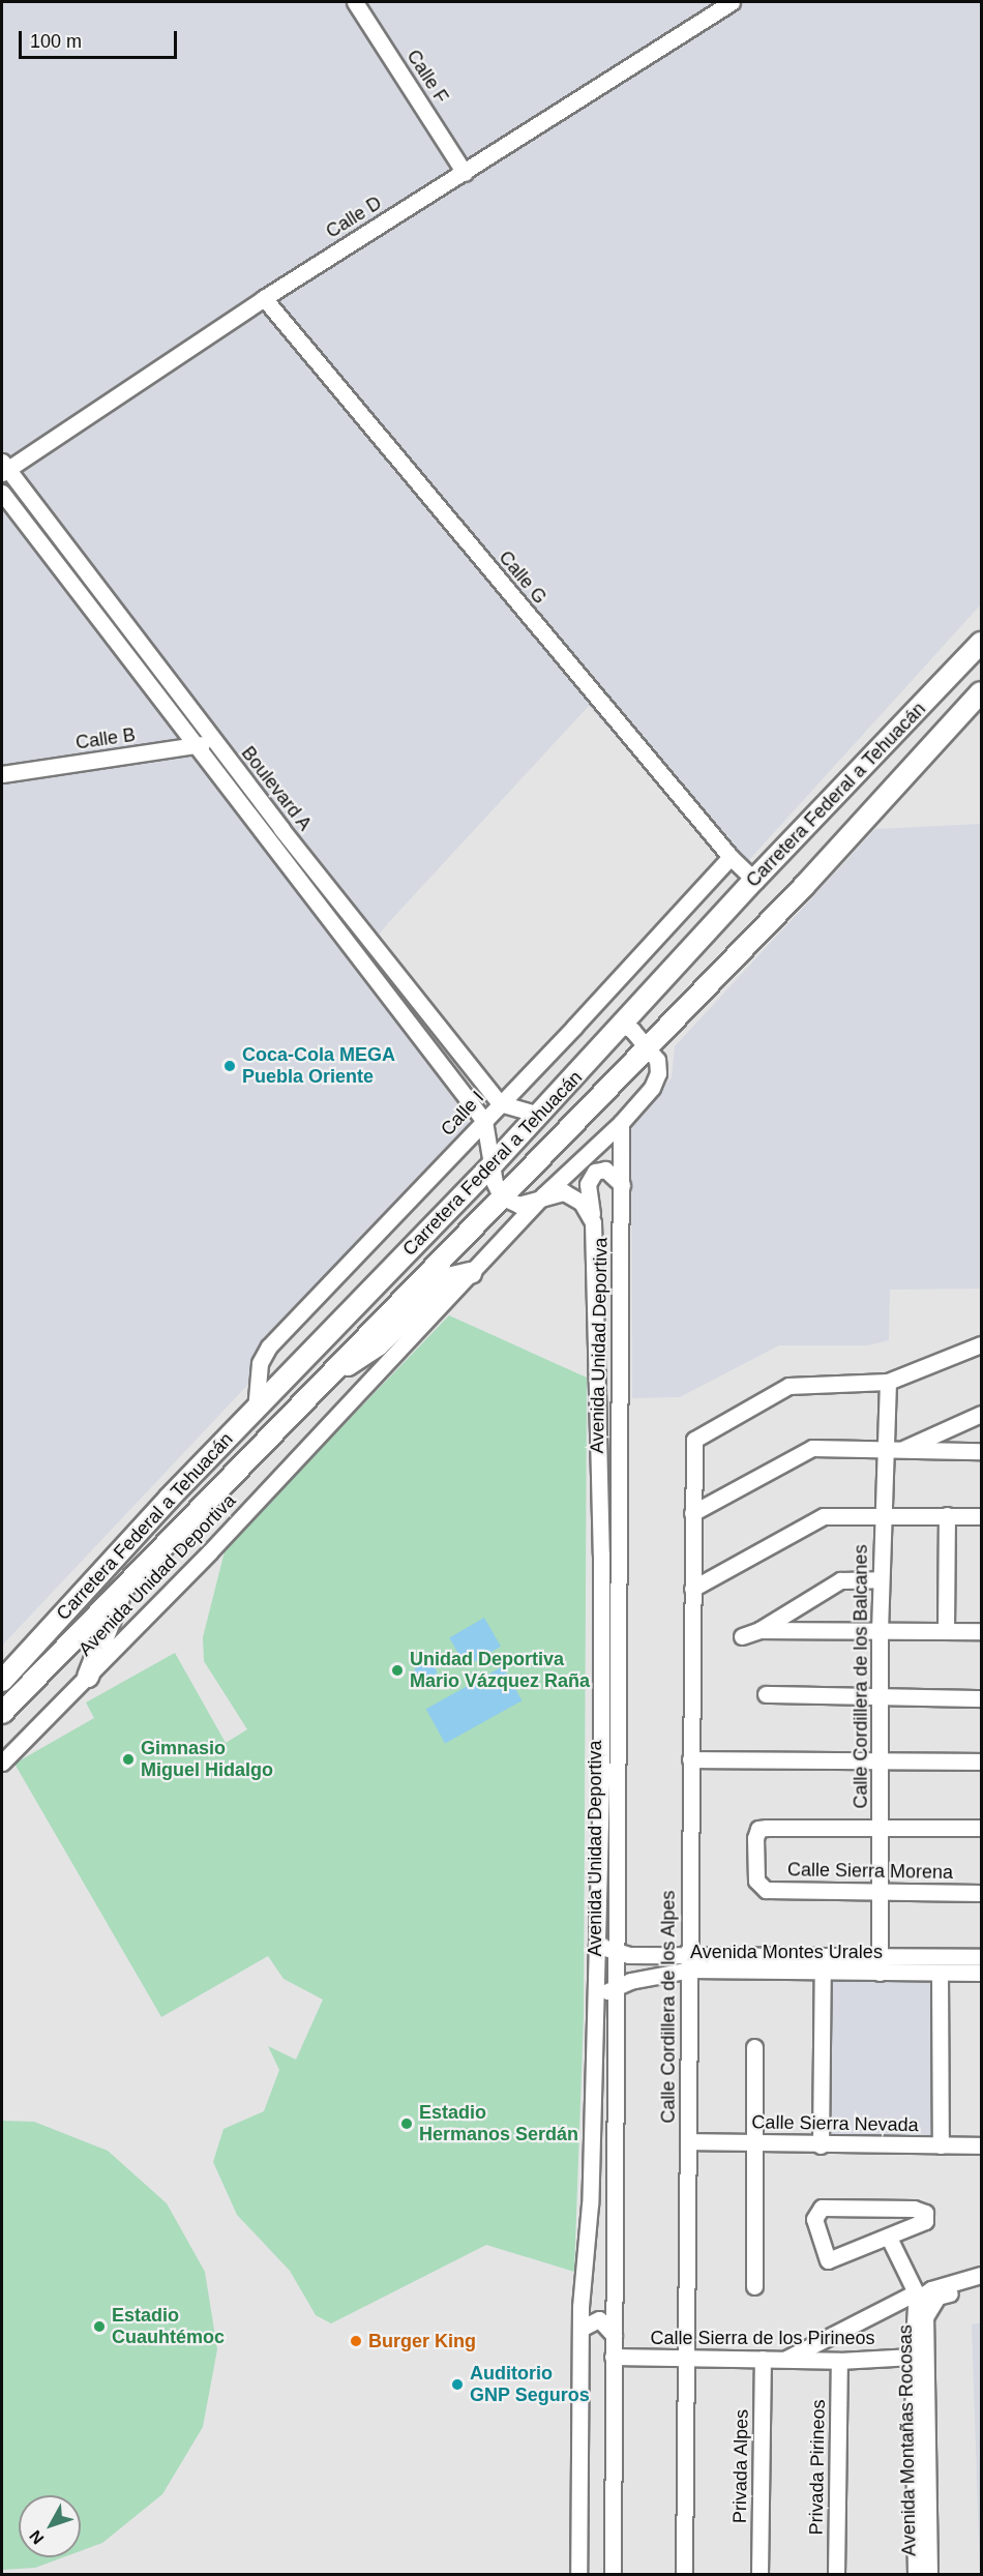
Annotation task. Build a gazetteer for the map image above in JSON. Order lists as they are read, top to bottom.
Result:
{
  "streets": {
    "main road": ["Carretera Federal a Tehuacán"],
    "street": [
      "Calle F",
      "Calle D",
      "Calle G",
      "Calle B",
      "Boulevard A",
      "Calle I",
      "Avenida Unidad Deportiva",
      "Calle Cordillera de los Balcanes",
      "Calle Sierra Morena",
      "Avenida Montes Urales",
      "Calle Cordillera de los Alpes",
      "Calle Sierra Nevada",
      "Calle Sierra de los Pirineos",
      "Avenida Montañas Rocosas",
      "Privada Alpes",
      "Privada Pirineos"
    ]
  },
  "crossings": [
    ["Calle F", "Calle D"],
    ["Calle D", "Calle G"],
    ["Calle D", "Boulevard A"],
    ["Calle G", "Carretera Federal a Tehuacán"],
    ["Calle G", "Calle I"],
    ["Calle B", "Boulevard A"],
    ["Boulevard A", "Carretera Federal a Tehuacán"],
    ["Boulevard A", "Calle I"],
    ["Carretera Federal a Tehuacán", "Calle I"],
    ["Carretera Federal a Tehuacán", "Avenida Unidad Deportiva"],
    ["Avenida Unidad Deportiva", "Avenida Montes Urales"],
    ["Avenida Unidad Deportiva", "Calle Sierra de los Pirineos"],
    ["Calle Cordillera de los Balcanes", "Calle Sierra Morena"],
    ["Calle Cordillera de los Balcanes", "Avenida Montes Urales"],
    ["Calle Cordillera de los Balcanes", "Calle Cordillera de los Alpes"],
    ["Avenida Montes Urales", "Calle Cordillera de los Alpes"],
    ["Calle Cordillera de los Alpes", "Calle Sierra Nevada"],
    ["Calle Cordillera de los Alpes", "Calle Sierra de los Pirineos"],
    ["Calle Sierra de los Pirineos", "Avenida Montañas Rocosas"],
    ["Calle Sierra de los Pirineos", "Privada Alpes"],
    ["Calle Sierra de los Pirineos", "Privada Pirineos"]
  ],
  "places": [
    "Coca-Cola MEGA Puebla Oriente",
    "Unidad Deportiva Mario Vázquez Raña",
    "Gimnasio Miguel Hidalgo",
    "Estadio Hermanos Serdán",
    "Estadio Cuauhtémoc",
    "Burger King",
    "Auditorio GNP Seguros"
  ],
  "scale_bar": "100 m",
  "north": "bottom left"
}
